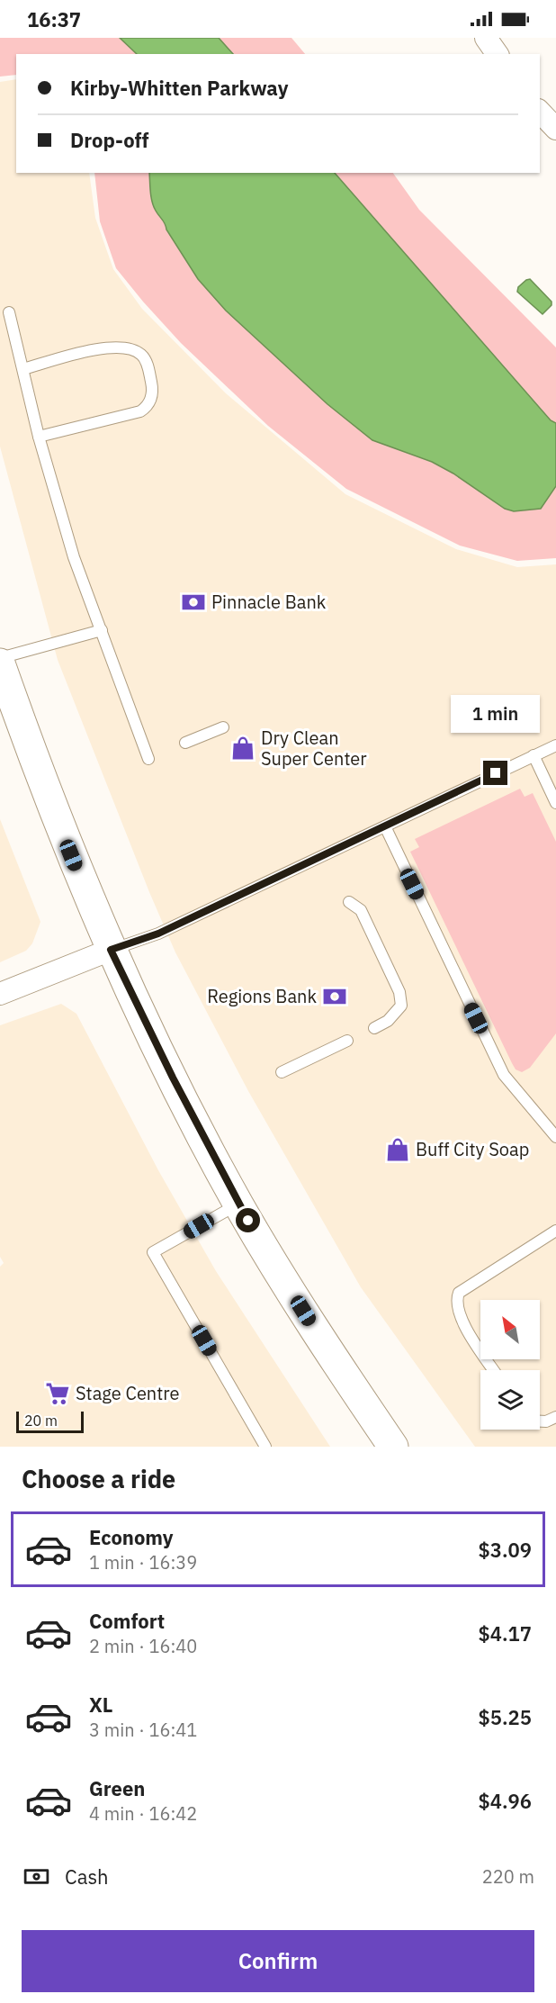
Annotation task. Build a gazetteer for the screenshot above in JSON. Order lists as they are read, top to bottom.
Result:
{
  "places": {
    "bank": ["Pinnacle Bank", "Regions Bank"],
    "shop": ["Dry Clean Super Center", "Buff City Soap"],
    "supermarket": ["Stage Centre"]
  },
  "scale_bar": "20 m",
  "north": "top left",
  "page": {
    "status": "16:37",
    "banner": ["Kirby-Whitten Parkway", "Drop-off"],
    "bubble": "1 min",
    "scale": "20 m",
    "heading": "Choose a ride",
    "list": [
      {
        "name": "Economy",
        "note": "1 min · 16:39",
        "value": "$3.09"
      },
      {
        "name": "Comfort",
        "note": "2 min · 16:40",
        "value": "$4.17"
      },
      {
        "name": "XL",
        "note": "3 min · 16:41",
        "value": "$5.25"
      },
      {
        "name": "Green",
        "note": "4 min · 16:42",
        "value": "$4.96"
      }
    ],
    "pay": ["Cash", "220 m"],
    "buttons": "Confirm"
  }
}
